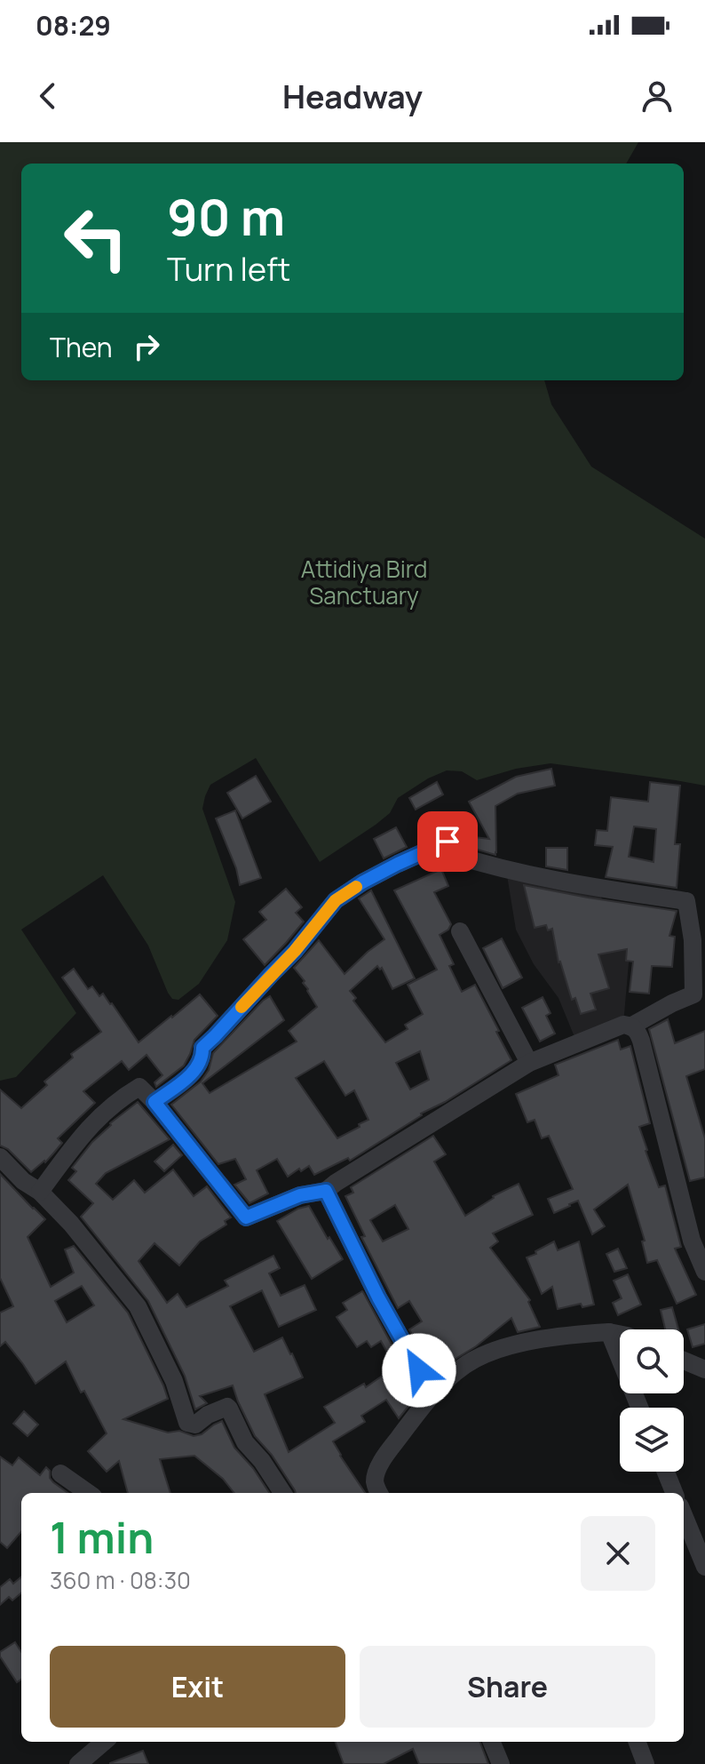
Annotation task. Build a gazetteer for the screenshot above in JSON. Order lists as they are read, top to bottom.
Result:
{
  "parks": ["Attidiya Bird Sanctuary"],
  "page": {
    "status": "08:29",
    "header": "Headway",
    "turn": ["90 m", "Turn left"],
    "then": "Then",
    "heading": ["1 min", "360 m · 08:30"],
    "buttons": ["Exit", "Share"]
  }
}
